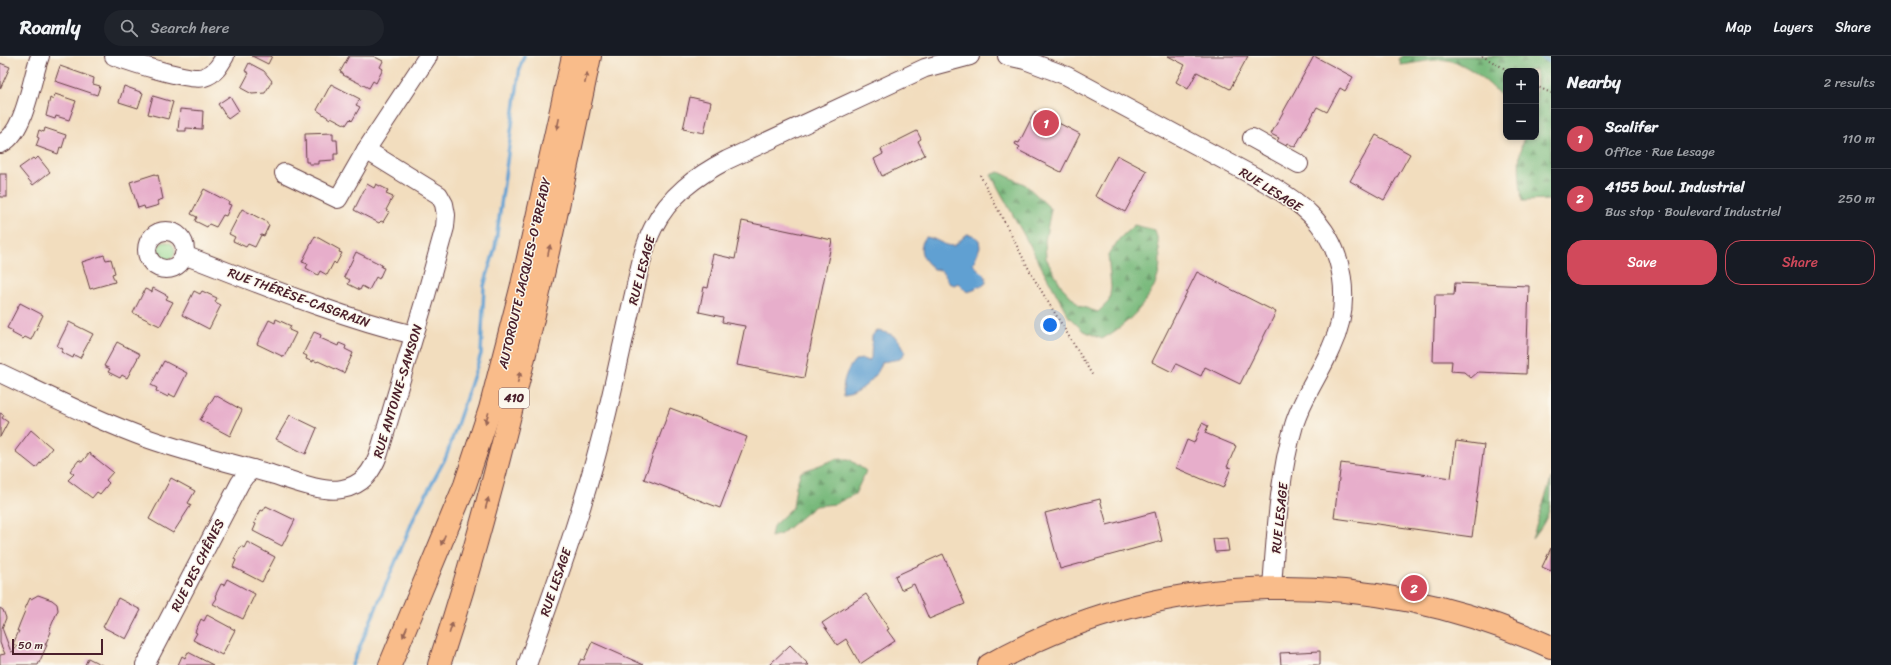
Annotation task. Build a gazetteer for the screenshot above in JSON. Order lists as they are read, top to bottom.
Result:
{
  "streets": {
    "main road": ["AUTOROUTE JACQUES-O'BREADY", "410"],
    "street": [
      "RUE LESAGE",
      "RUE THÉRÈSE-CASGRAIN",
      "RUE ANTOINE-SAMSON",
      "RUE DES CHÊNES"
    ]
  },
  "crossings": [
    ["RUE THÉRÈSE-CASGRAIN", "RUE ANTOINE-SAMSON"],
    ["RUE ANTOINE-SAMSON", "RUE DES CHÊNES"]
  ],
  "scale_bar": "50 m",
  "page": {
    "header": "Roamly",
    "search": "Search here",
    "nav": ["Map", "Layers", "Share"],
    "heading": ["Nearby", "2 results"],
    "map_buttons": ["+", "−"],
    "pins": ["1", "2"],
    "list": [
      {
        "mark": "1",
        "name": "Scalifer",
        "note": "Office · Rue Lesage",
        "value": "110 m"
      },
      {
        "mark": "2",
        "name": "4155 boul. Industriel",
        "note": "Bus stop · Boulevard Industriel",
        "value": "250 m"
      }
    ],
    "buttons": ["Save", "Share"],
    "scale": "50 m"
  }
}
